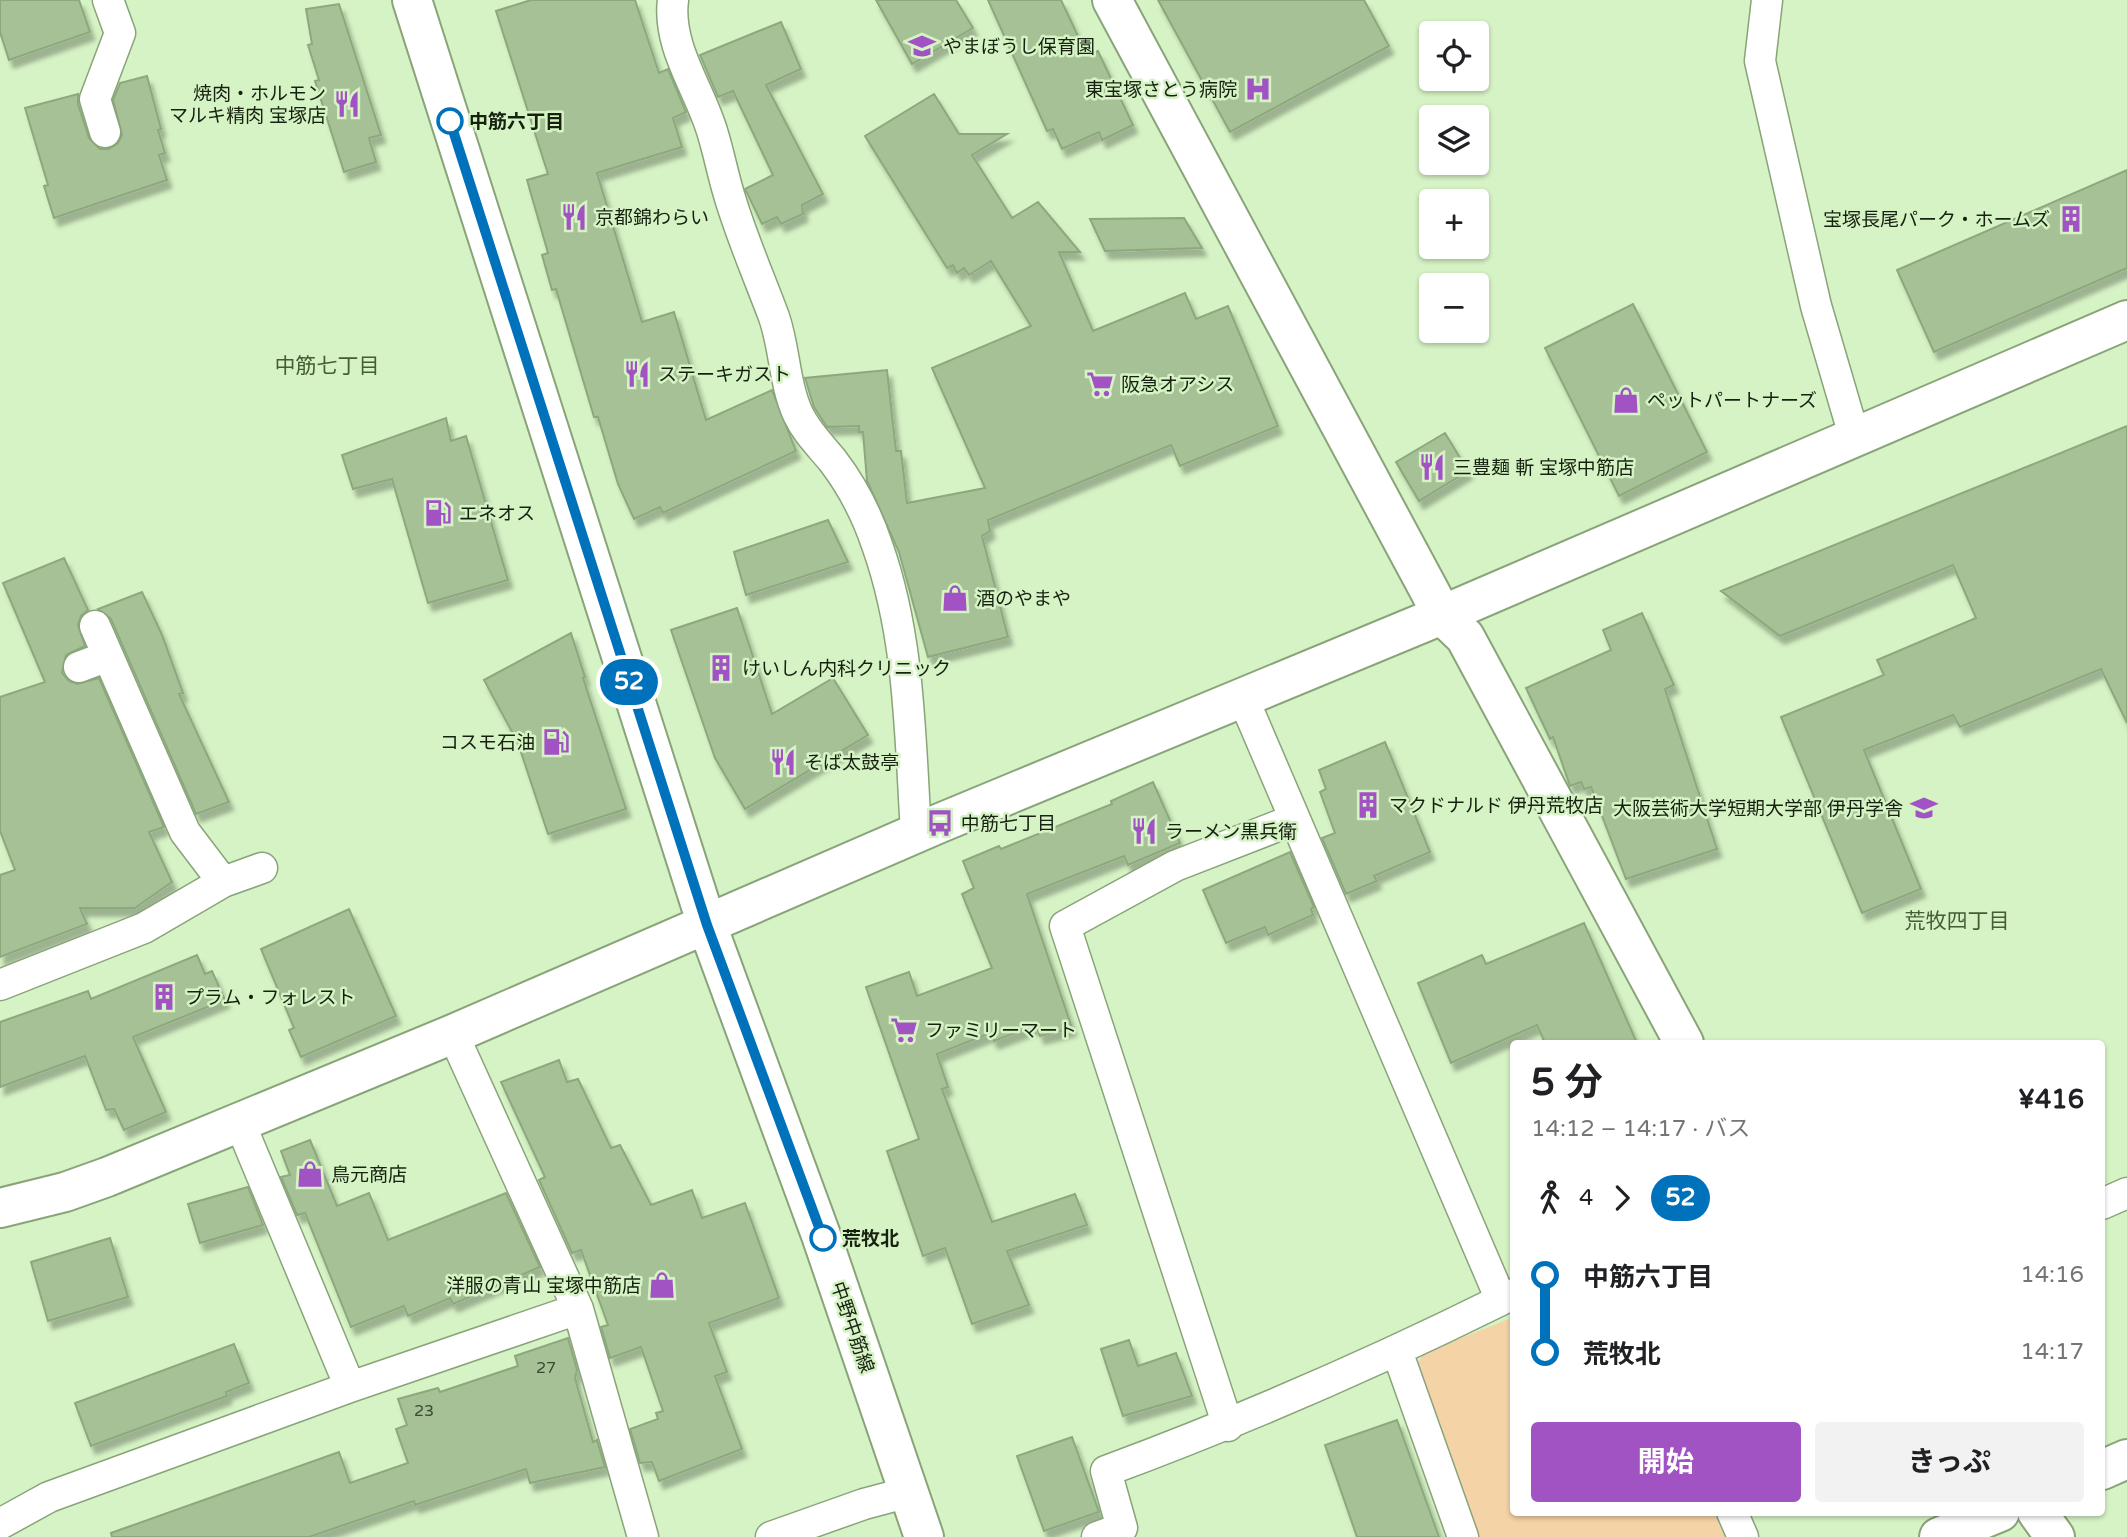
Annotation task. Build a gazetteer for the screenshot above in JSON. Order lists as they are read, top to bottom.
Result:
{
  "streets": {
    "street": ["中野中筋線"]
  },
  "districts": ["中筋七丁目", "荒牧四丁目"],
  "places": {
    "school or university": ["やまぼうし保育園", "大阪芸術大学短期大学部 伊丹学舎"],
    "hospital": ["東宝塚さとう病院"],
    "restaurant": [
      "焼肉・ホルモン マルキ精肉 宝塚店",
      "京都錦わらい",
      "ステーキガスト",
      "三豊麺 斬 宝塚中筋店",
      "そば太鼓亭",
      "ラーメン黒兵衛"
    ],
    "other": ["中筋六丁目", "荒牧北"],
    "building": [
      "宝塚長尾パーク・ホームズ",
      "けいしん内科クリニック",
      "マクドナルド 伊丹荒牧店",
      "プラム・フォレスト"
    ],
    "supermarket": ["阪急オアシス", "ファミリーマート"],
    "shop": [
      "ペットパートナーズ",
      "酒のやまや",
      "鳥元商店",
      "洋服の青山 宝塚中筋店"
    ],
    "fuel station": ["エネオス", "コスモ石油"],
    "bus stop": ["中筋七丁目"]
  },
  "lines": ["bus line 52"],
  "house_numbers": ["27", "23"],
  "page": {
    "on_map": "52",
    "map_buttons": ["+", "−"],
    "heading": ["5 分", "14:12 – 14:17 · バス", "¥416"],
    "legs": ["4", "52"],
    "list": [
      {
        "name": "中筋六丁目",
        "value": "14:16"
      },
      {
        "name": "荒牧北",
        "value": "14:17"
      }
    ],
    "buttons": ["開始", "きっぷ"]
  }
}
